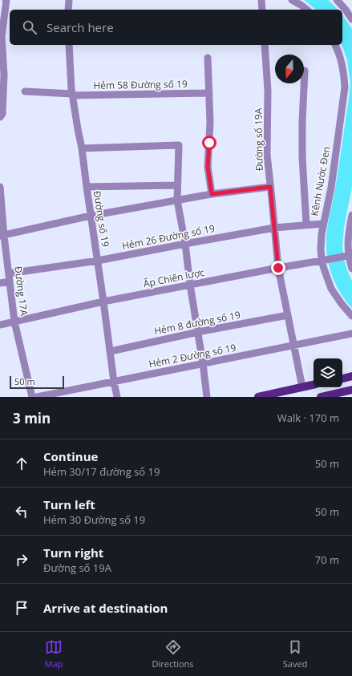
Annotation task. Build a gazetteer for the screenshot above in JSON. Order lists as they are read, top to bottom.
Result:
{
  "streets": {
    "street": [
      "Hẻm 58 Đường số 19",
      "Đường số 19A",
      "Kênh Nước Đen",
      "Đường số 19",
      "Hẻm 26 Đường số 19",
      "Ấp Chiến lược",
      "Đường 17A",
      "Hẻm 8 đường số 19",
      "Hẻm 2 Đường số 19"
    ]
  },
  "crossings": [
    ["Hẻm 58 Đường số 19", "Đường số 19"],
    ["Đường số 19A", "Hẻm 26 Đường số 19"],
    ["Đường số 19A", "Ấp Chiến lược"],
    ["Đường số 19A", "Hẻm 8 đường số 19"],
    ["Đường số 19A", "Hẻm 2 Đường số 19"],
    ["Kênh Nước Đen", "Hẻm 26 Đường số 19"],
    ["Kênh Nước Đen", "Ấp Chiến lược"],
    ["Đường số 19", "Hẻm 26 Đường số 19"],
    ["Đường số 19", "Ấp Chiến lược"],
    ["Đường số 19", "Hẻm 8 đường số 19"],
    ["Đường số 19", "Hẻm 2 Đường số 19"],
    ["Hẻm 26 Đường số 19", "Đường 17A"],
    ["Ấp Chiến lược", "Đường 17A"]
  ],
  "scale_bar": "50 m",
  "north": "bottom",
  "page": {
    "search": "Search here",
    "scale": "50 m",
    "heading": ["3 min", "Walk · 170 m"],
    "list": [
      ["Continue", "Hẻm 30/17 đường số 19", "50 m"],
      ["Turn left", "Hẻm 30 Đường số 19", "50 m"],
      ["Turn right", "Đường số 19A", "70 m"],
      "Arrive at destination"
    ],
    "nav": ["Map", "Directions", "Saved"]
  }
}
